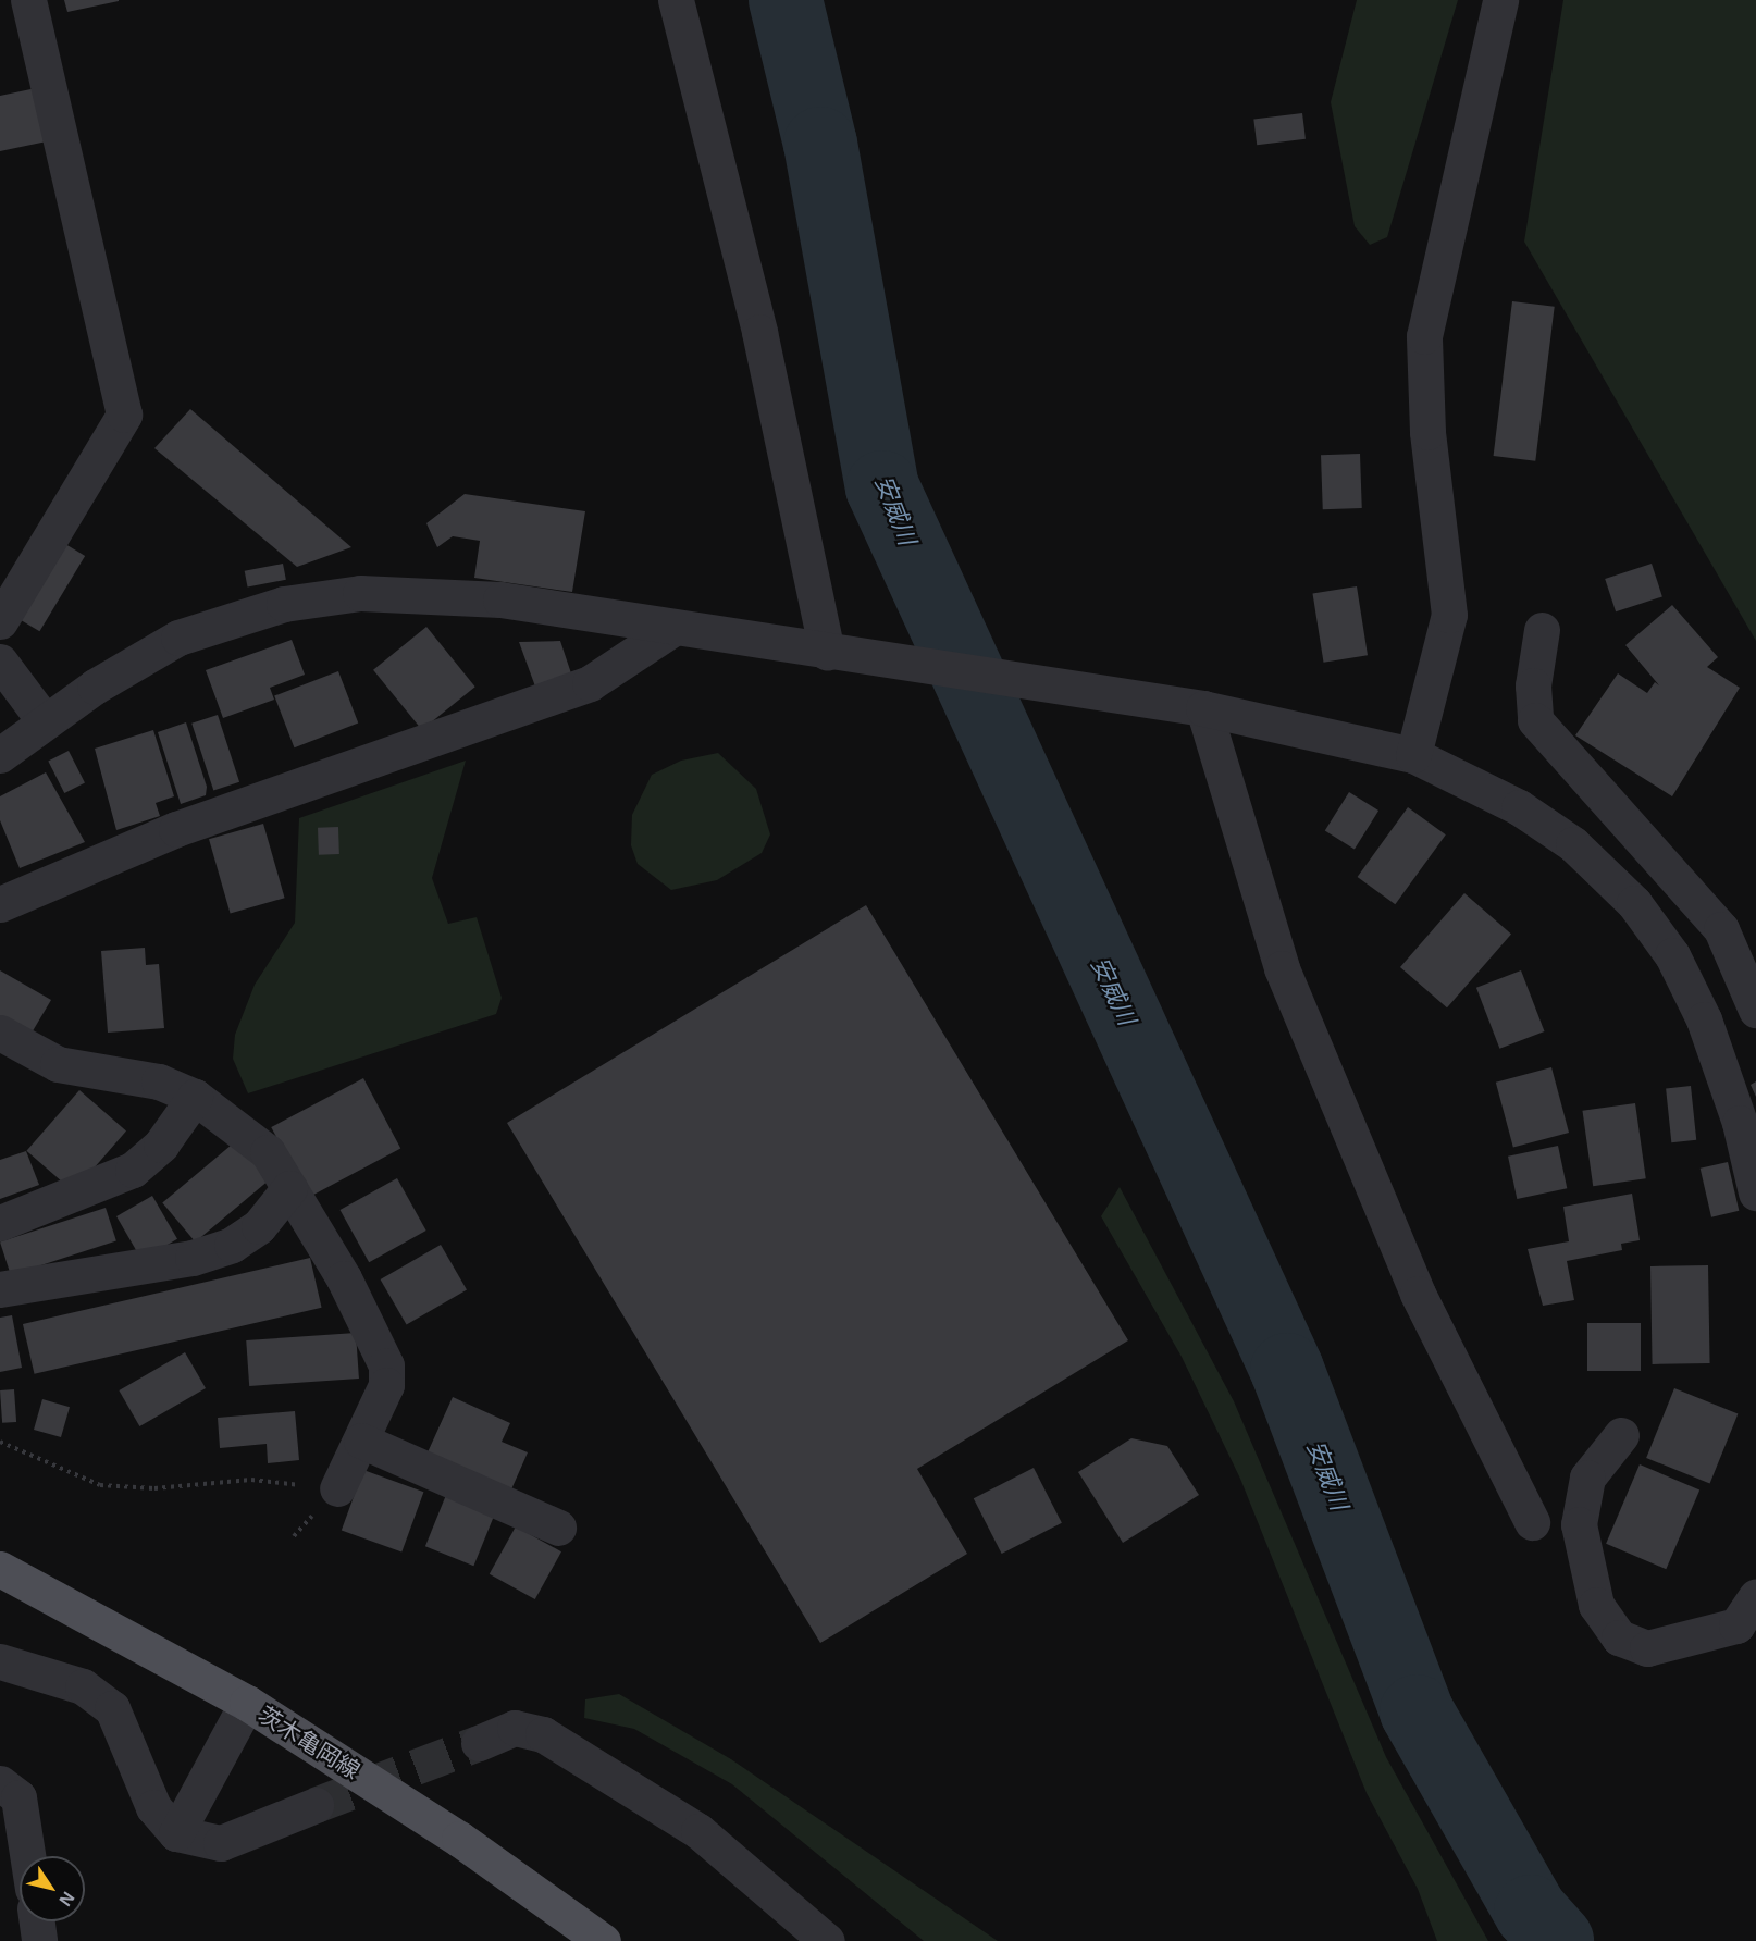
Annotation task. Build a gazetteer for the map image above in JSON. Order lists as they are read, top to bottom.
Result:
{
  "streets": {
    "main road": ["茨木亀岡線"]
  },
  "water": ["安威川"],
  "north": "bottom right"
}
